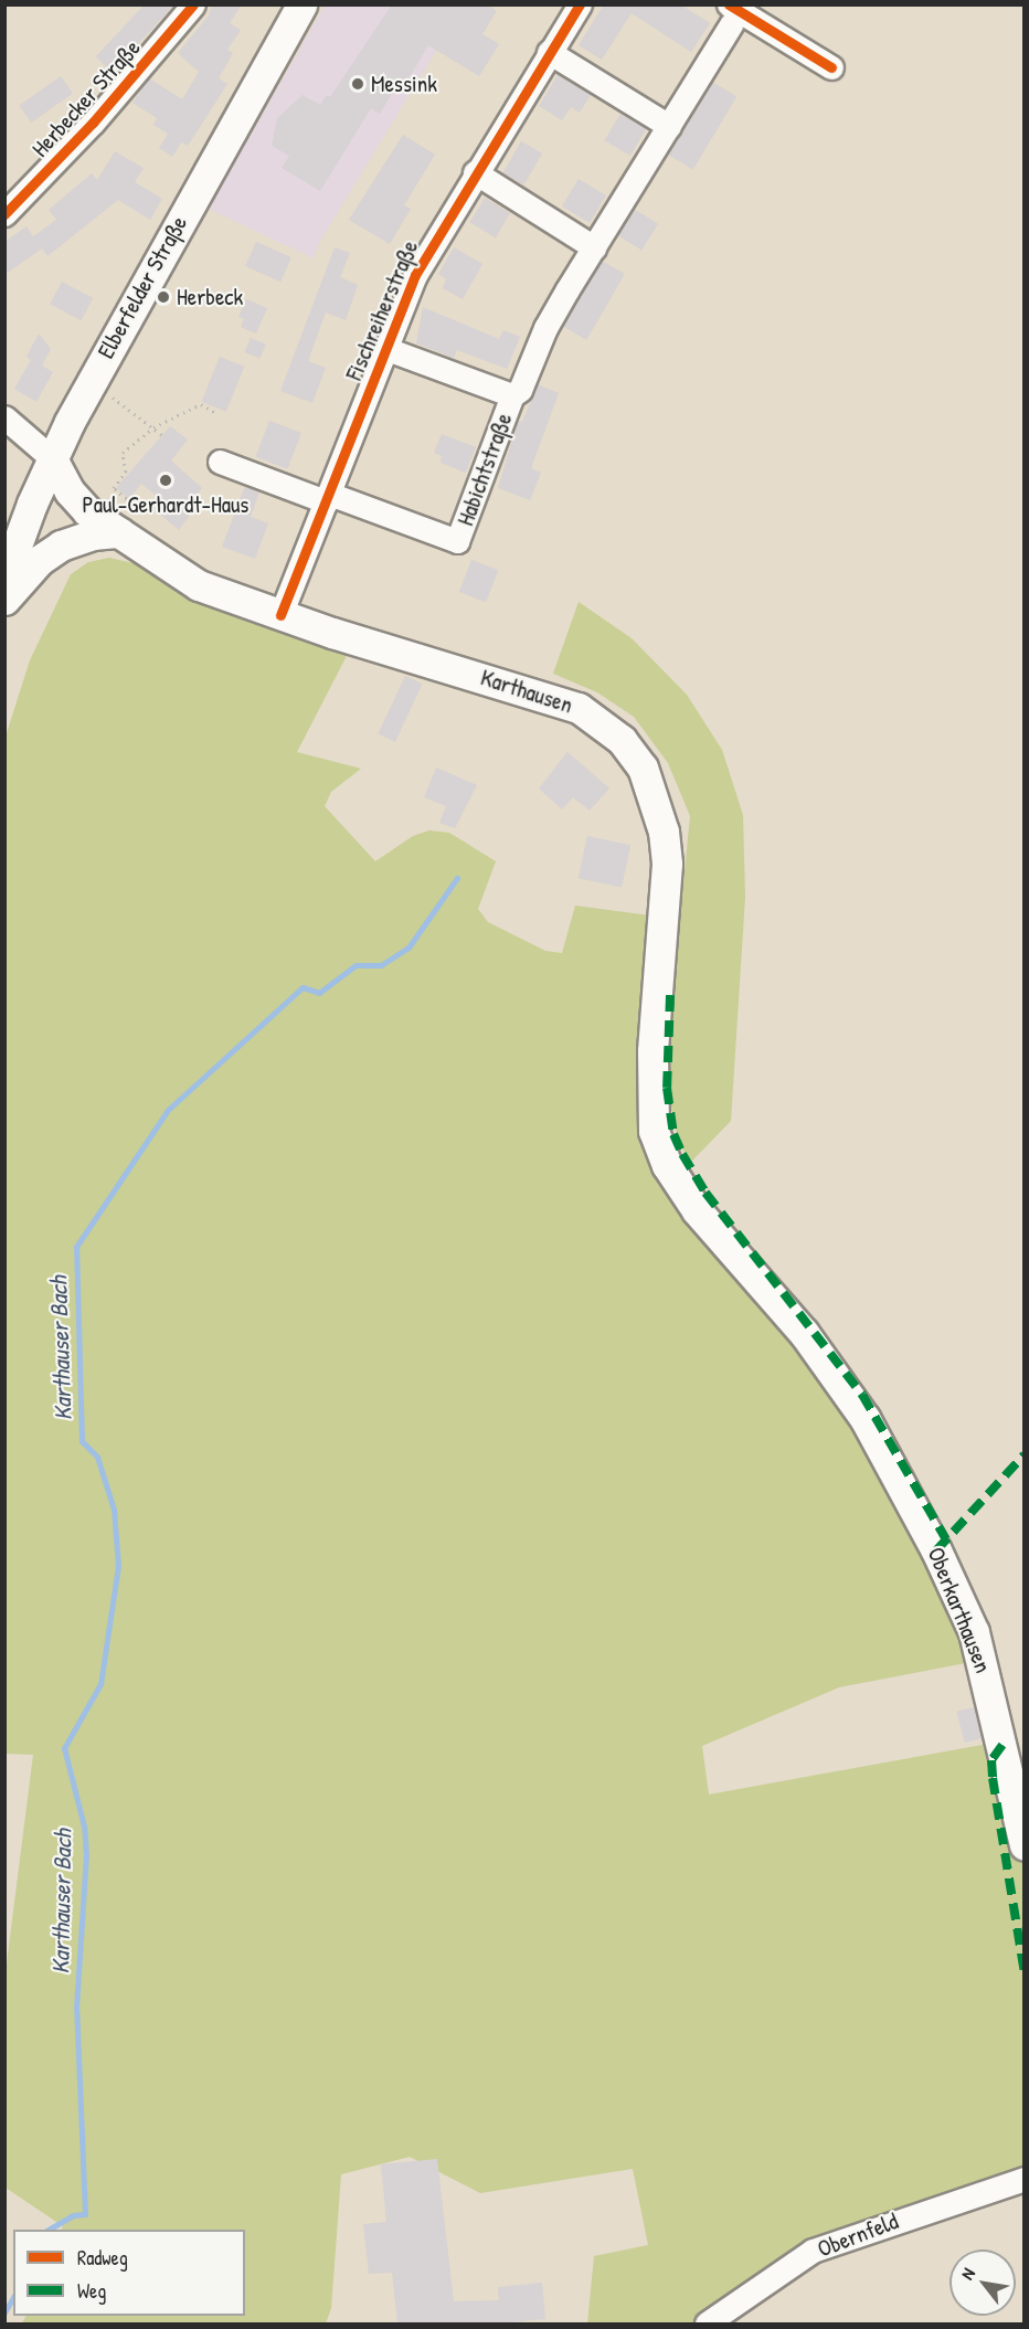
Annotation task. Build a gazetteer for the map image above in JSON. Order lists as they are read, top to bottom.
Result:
{
  "streets": {
    "main road": ["Elberfelder Straße", "Karthausen", "Oberkarthausen"],
    "street": [
      "Herbecker Straße",
      "Fischreiherstraße",
      "Habichtstraße",
      "Obernfeld"
    ]
  },
  "crossings": [
    ["Elberfelder Straße", "Karthausen"],
    ["Fischreiherstraße", "Habichtstraße"],
    ["Fischreiherstraße", "Karthausen"],
    ["Karthausen", "Oberkarthausen"]
  ],
  "water": ["Karthauser Bach"],
  "places": ["Messink", "Herbeck", "Paul-Gerhardt-Haus"],
  "legend": ["Radweg", "Weg"],
  "north": "top left"
}
